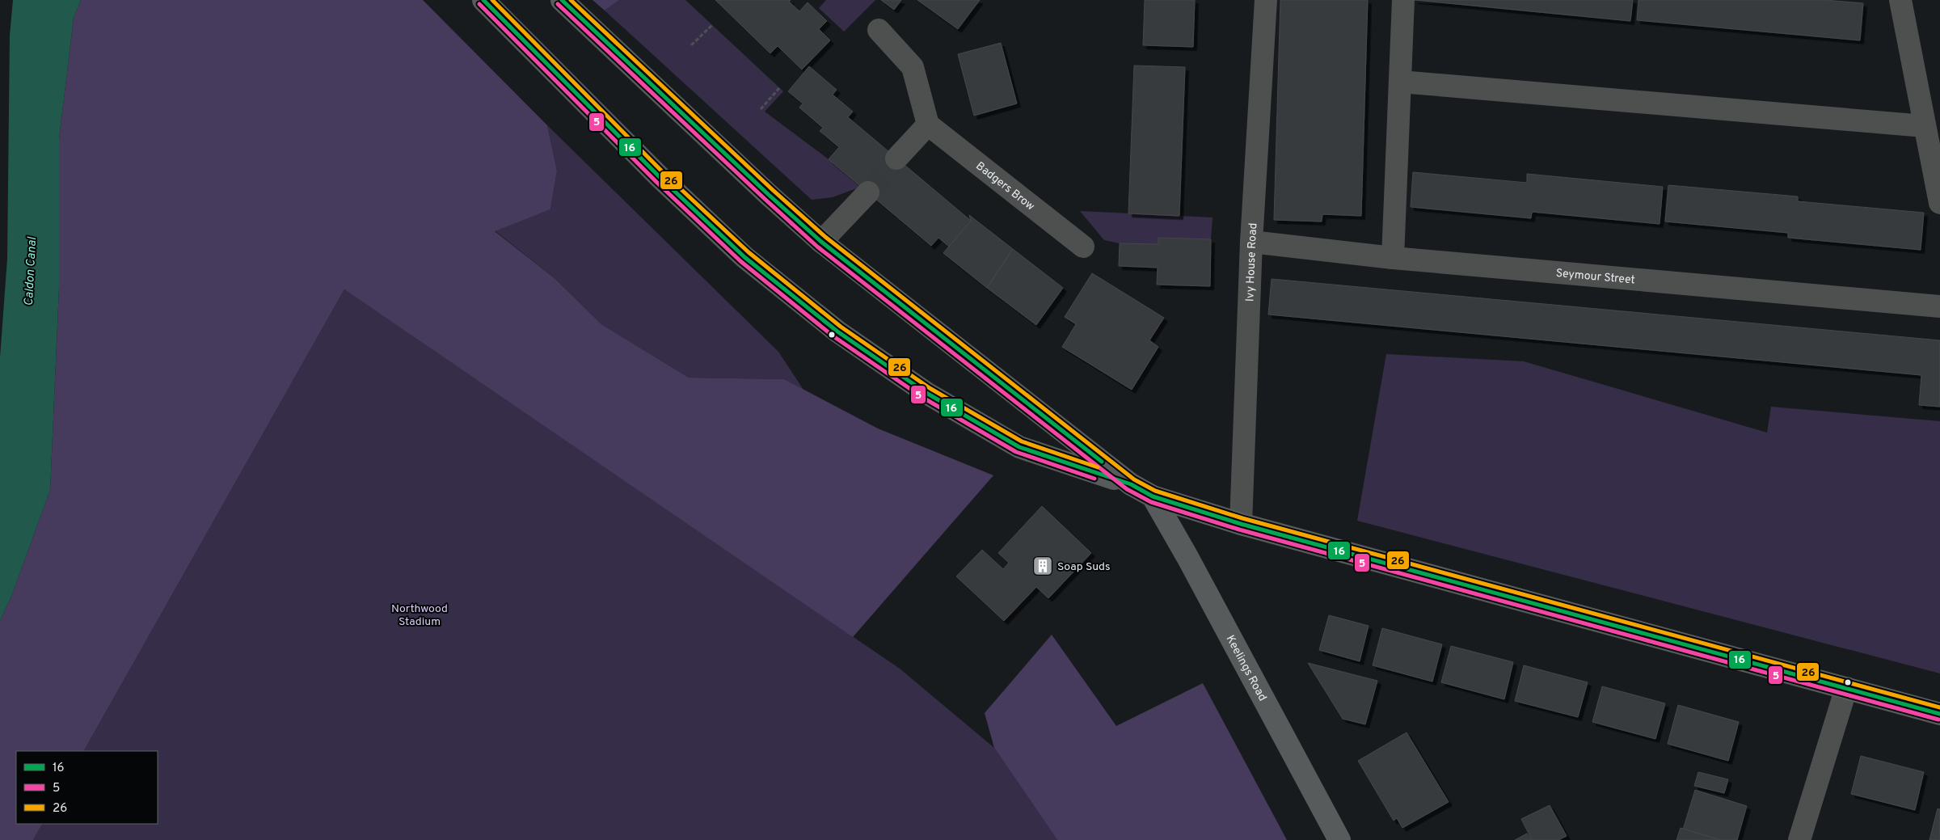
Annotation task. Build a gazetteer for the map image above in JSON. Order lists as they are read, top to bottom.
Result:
{
  "streets": {
    "main road": ["Keelings Road"],
    "street": ["Badgers Brow", "Ivy House Road", "Seymour Street"]
  },
  "crossings": [
    ["Ivy House Road", "Seymour Street"]
  ],
  "water": ["Caldon Canal"],
  "parks": ["Northwood Stadium"],
  "places": {
    "building": ["Soap Suds"]
  },
  "lines": ["transit line 16", "transit line 26", "transit line 5"],
  "legend": ["16", "5", "26"]
}
